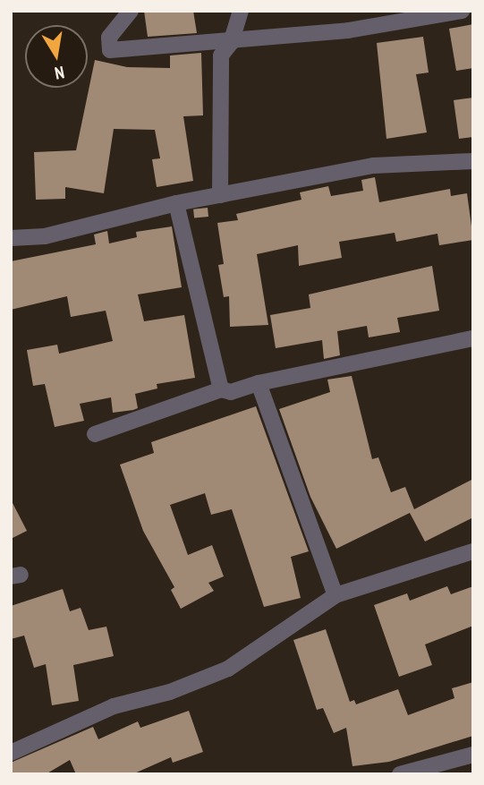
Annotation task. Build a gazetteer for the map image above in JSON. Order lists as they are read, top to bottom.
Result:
{
  "north": "bottom"
}
